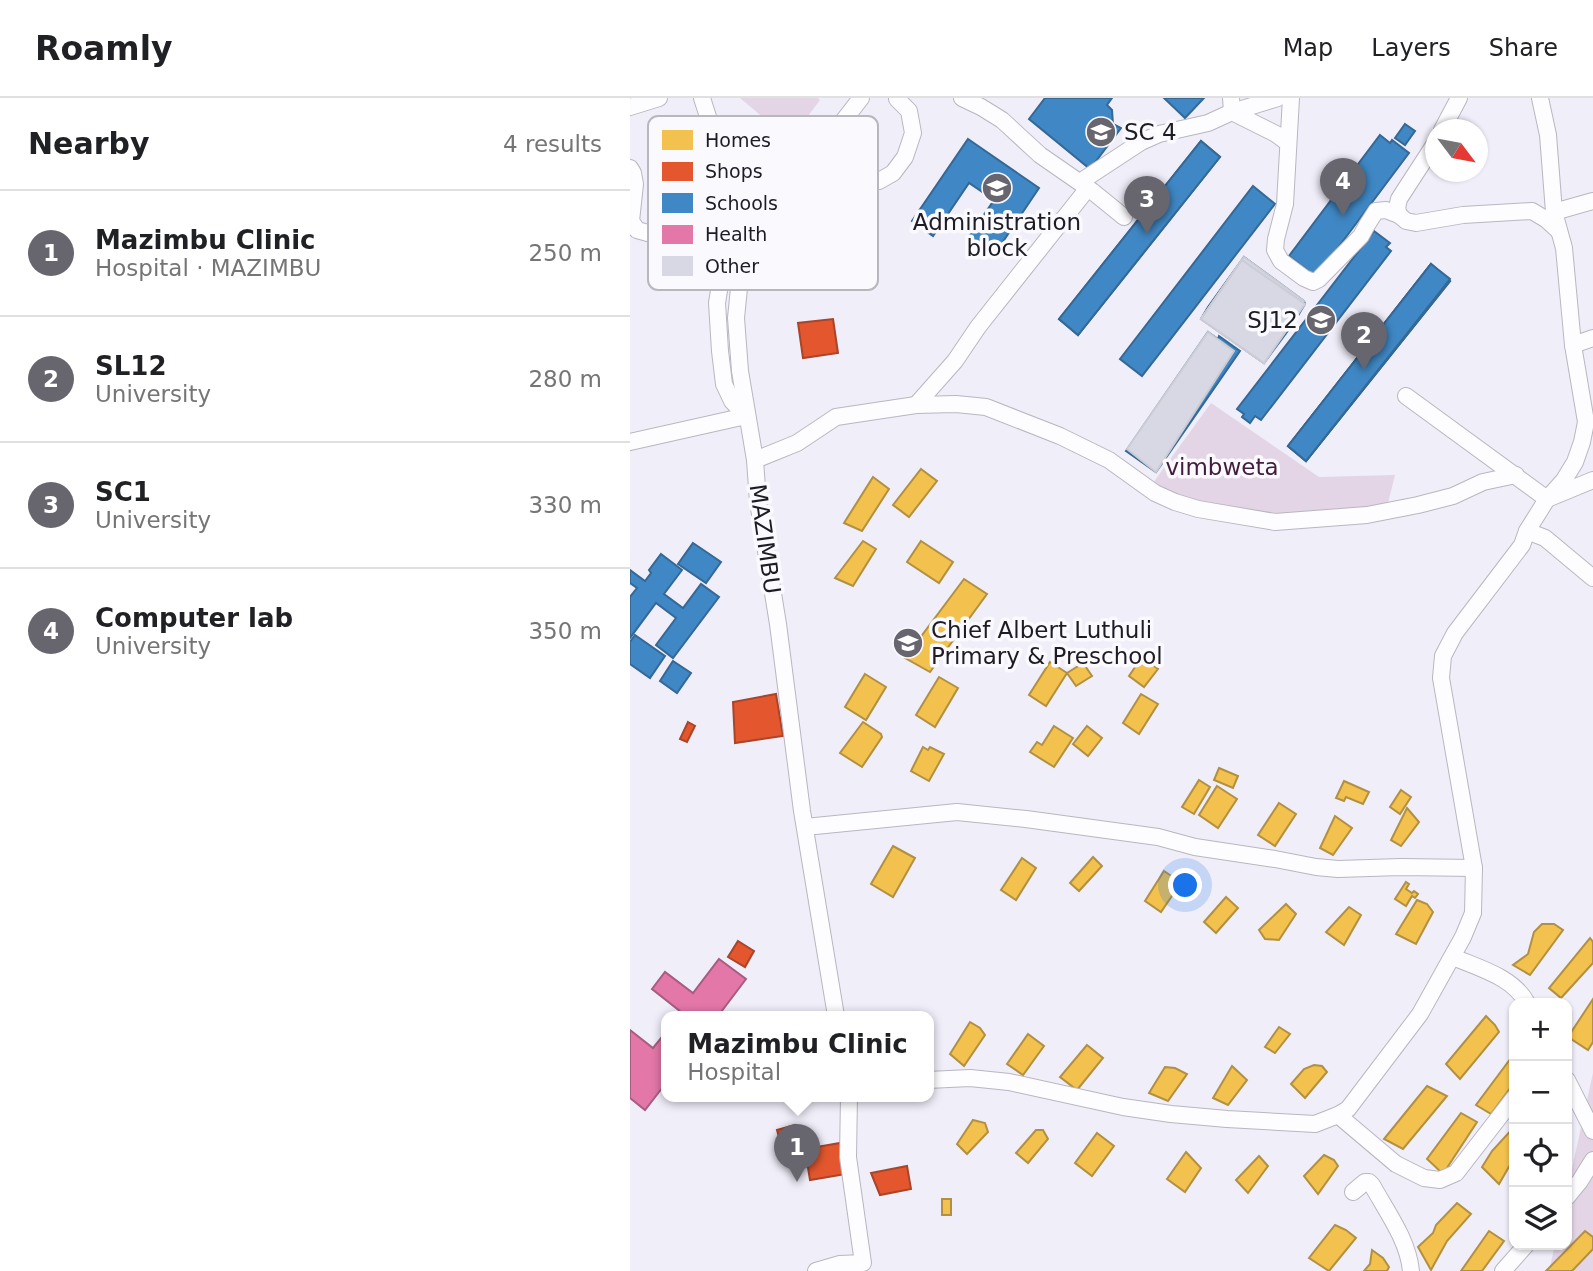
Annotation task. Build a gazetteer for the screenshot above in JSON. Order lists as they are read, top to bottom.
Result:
{
  "streets": {
    "street": ["MAZIMBU"]
  },
  "parks": ["vimbweta"],
  "places": {
    "school or university": [
      "SC 4",
      "Administration block",
      "SJ12",
      "Chief Albert Luthuli Primary & Preschool"
    ]
  },
  "legend": [
    "Homes",
    "Shops",
    "Schools",
    "Health",
    "Other"
  ],
  "north": "bottom right",
  "page": {
    "header": "Roamly",
    "nav": ["Map", "Layers", "Share"],
    "heading": ["Nearby", "4 results"],
    "pins": [
      "4",
      "3",
      "2",
      "1"
    ],
    "list": [
      {
        "mark": "1",
        "name": "Mazimbu Clinic",
        "note": "Hospital · MAZIMBU",
        "value": "250 m"
      },
      {
        "mark": "2",
        "name": "SL12",
        "note": "University",
        "value": "280 m"
      },
      {
        "mark": "3",
        "name": "SC1",
        "note": "University",
        "value": "330 m"
      },
      {
        "mark": "4",
        "name": "Computer lab",
        "note": "University",
        "value": "350 m"
      }
    ],
    "map_buttons": ["+", "−"],
    "popup": ["Mazimbu Clinic", "Hospital"]
  }
}
